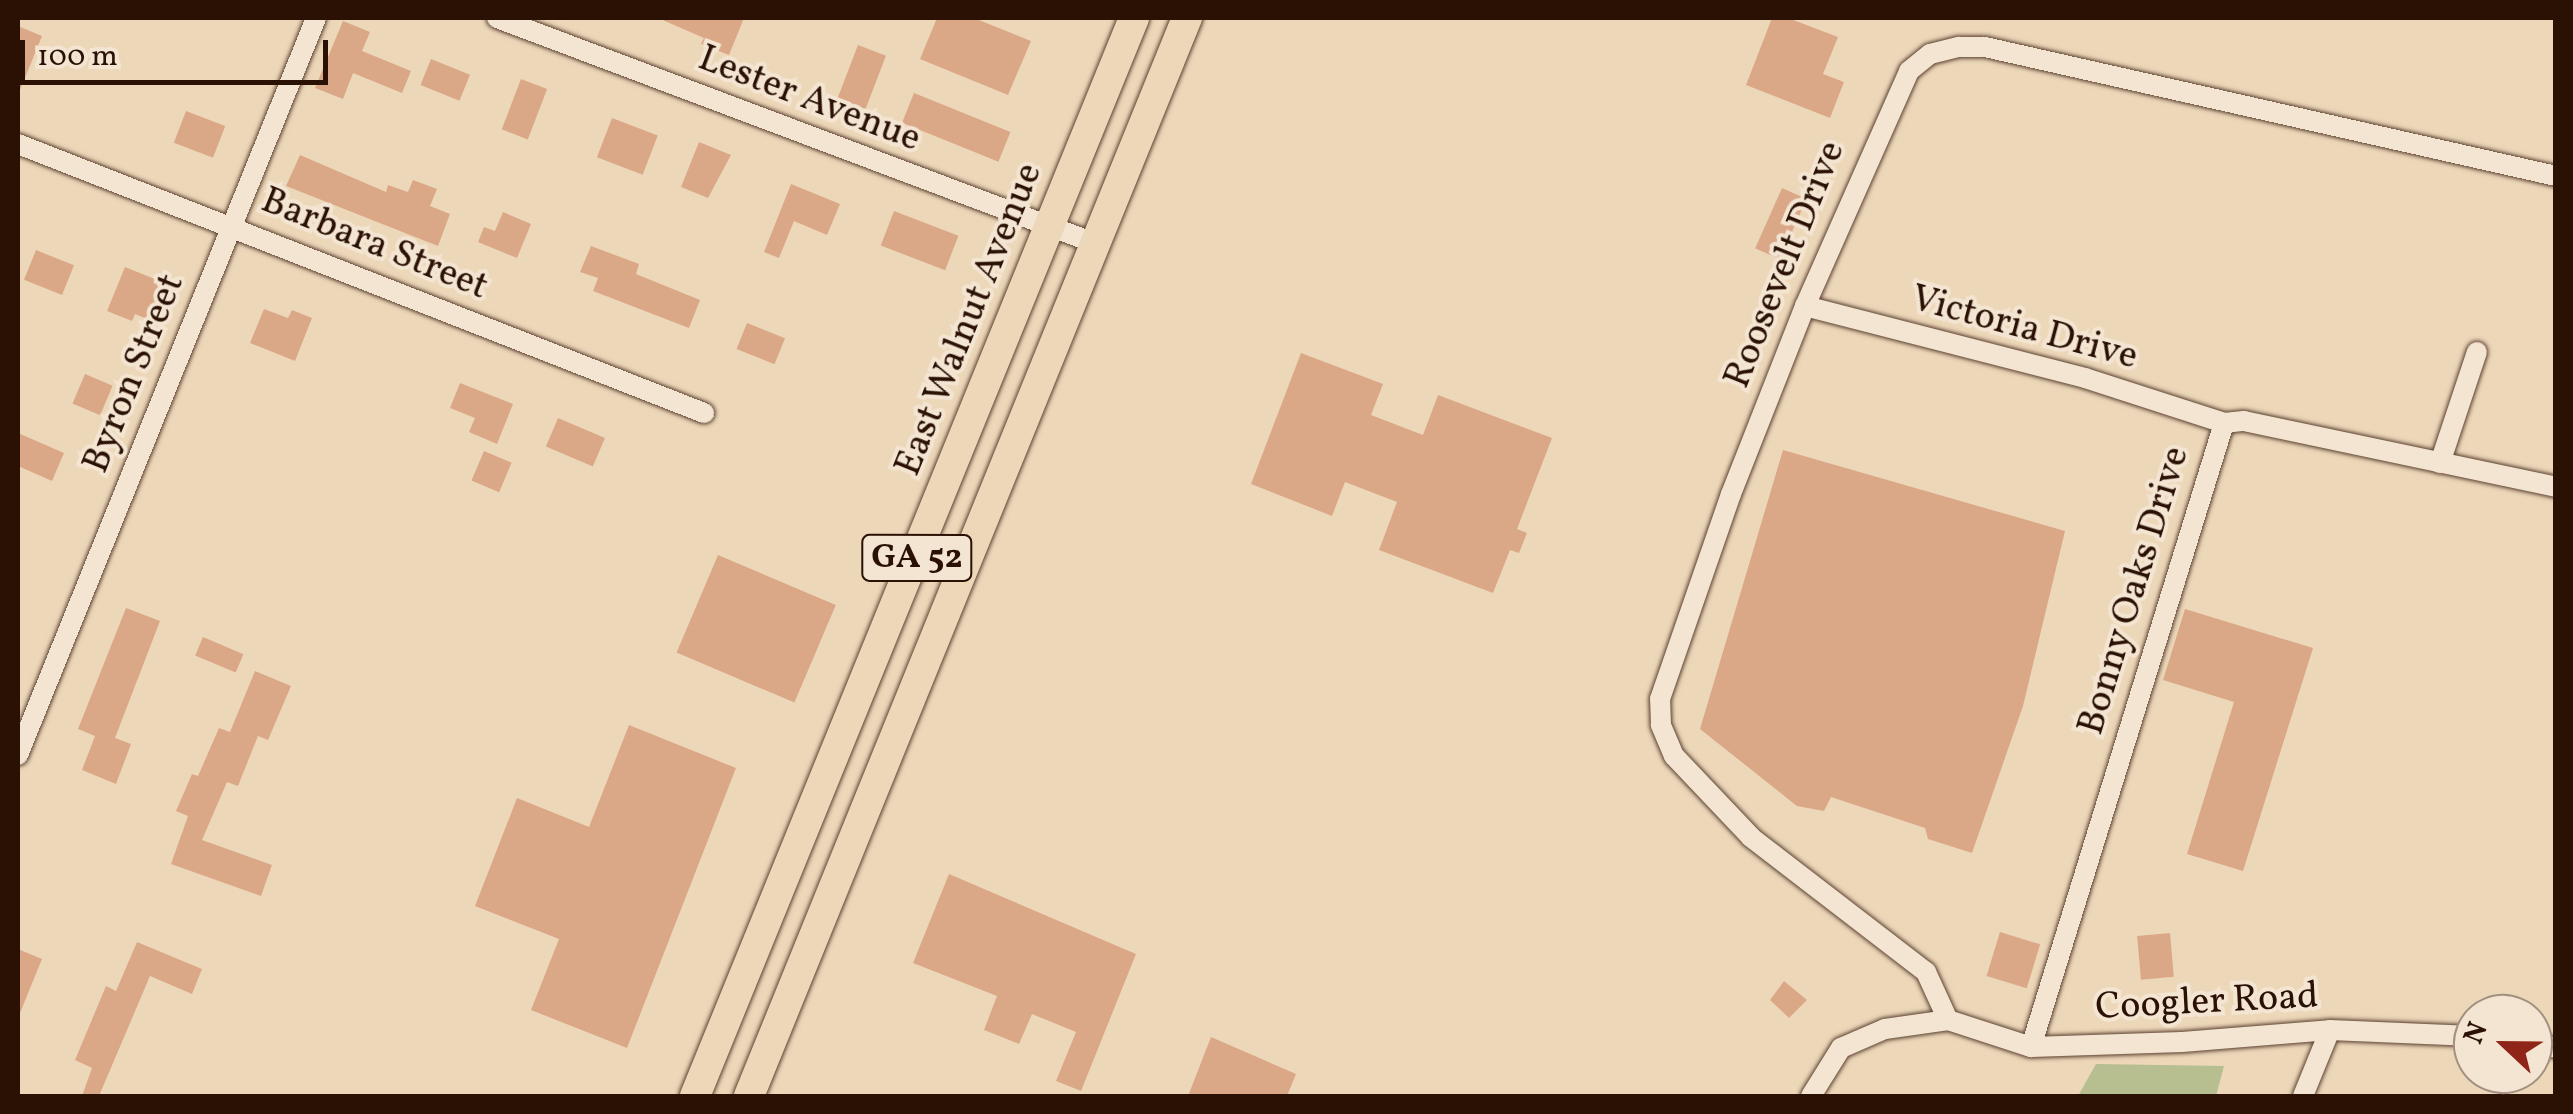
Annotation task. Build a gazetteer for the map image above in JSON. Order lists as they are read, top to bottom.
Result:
{
  "streets": {
    "main road": ["East Walnut Avenue", "GA 52"],
    "street": [
      "Lester Avenue",
      "Barbara Street",
      "Roosevelt Drive",
      "Victoria Drive",
      "Byron Street",
      "Bonny Oaks Drive",
      "Coogler Road"
    ]
  },
  "crossings": [
    ["Lester Avenue", "East Walnut Avenue"],
    ["Lester Avenue", "GA 52"],
    ["Barbara Street", "Byron Street"],
    ["Roosevelt Drive", "Victoria Drive"],
    ["Roosevelt Drive", "Coogler Road"],
    ["Victoria Drive", "Bonny Oaks Drive"],
    ["Bonny Oaks Drive", "Coogler Road"]
  ],
  "scale_bar": "100 m",
  "north": "left"
}
